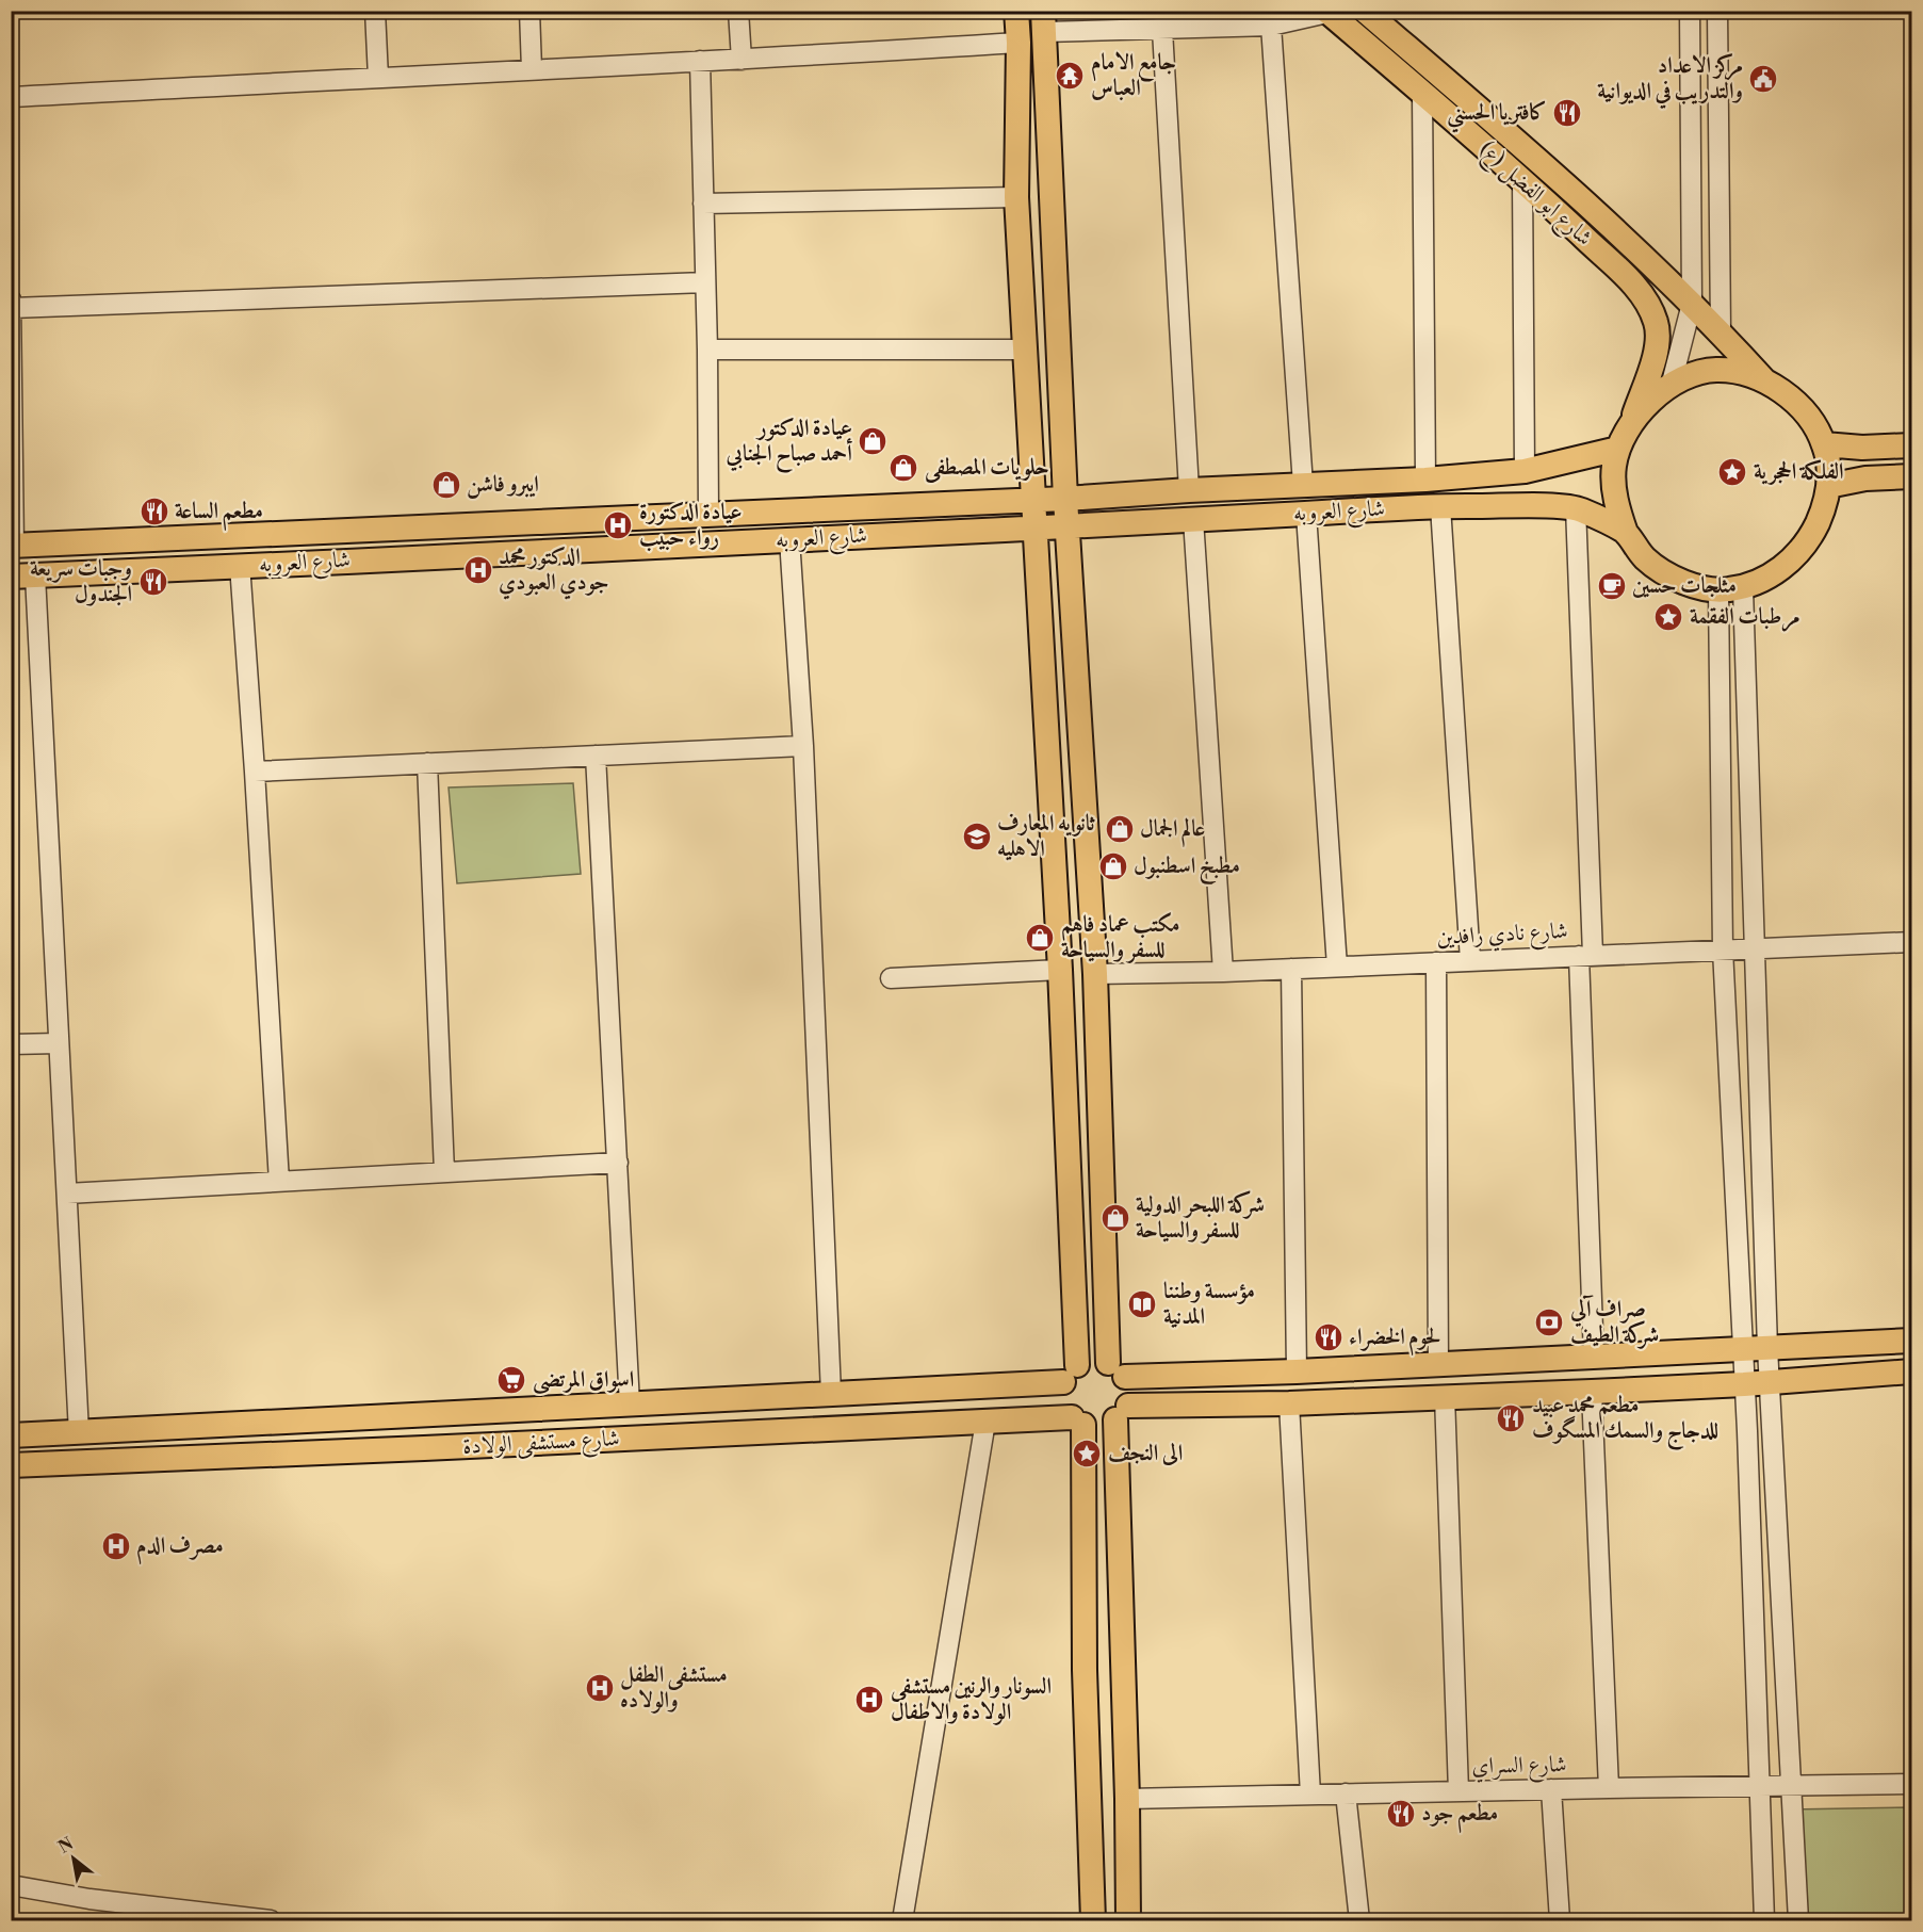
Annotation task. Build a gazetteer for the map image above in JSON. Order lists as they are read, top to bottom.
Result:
{
  "streets": {
    "main road": ["شارع ابو الفضل (ع)", "شارع العروبه", "شارع مستشفى الولادة"],
    "street": ["شارع نادي رافدين", "شارع السراي"]
  },
  "crossings": [
    ["شارع ابو الفضل (ع)", "شارع العروبه"]
  ],
  "places": {
    "temple": ["جامع الامام العباس"],
    "public building": ["مركز الاعداد والتدريب في الديوانية"],
    "restaurant": [
      "كافتريا الحسني",
      "مطعم الساعة",
      "وجبات سريعة الجندول",
      "لحوم الخضراء",
      "مطعم محمد عبيد للدجاج والسمك المسگوف",
      "مطعم جود"
    ],
    "shop": [
      "عيادة الدكتور أحمد صباح الجنابي",
      "حلويات المصطفى",
      "ايبرو فاشن",
      "عالم الجمال",
      "مطبخ اسطنبول",
      "مكتب عماد فاهم للسفر والسياحة",
      "شركة اللبحر الدولية للسفر والسياحة"
    ],
    "place": ["الفلكة الحجرية", "مرطبات الفقمة", "الى النجف"],
    "hospital": [
      "عيادة الدكتورة رواء حبيب",
      "الدكتور محمد جودي العبودي",
      "مصرف الدم",
      "مستشفى الطفل والولاده",
      "السونار والرنين مستشفى الولادة والاطفال"
    ],
    "cafe": ["مثلجات حسين"],
    "school or university": ["ثانويه المعارف الاهليه"],
    "library": ["مؤسسة وطننا المدنية"],
    "bank": ["صراف آلي شركة الطيف"],
    "supermarket": ["اسواق المرتضى"]
  },
  "north": "top left"
}
